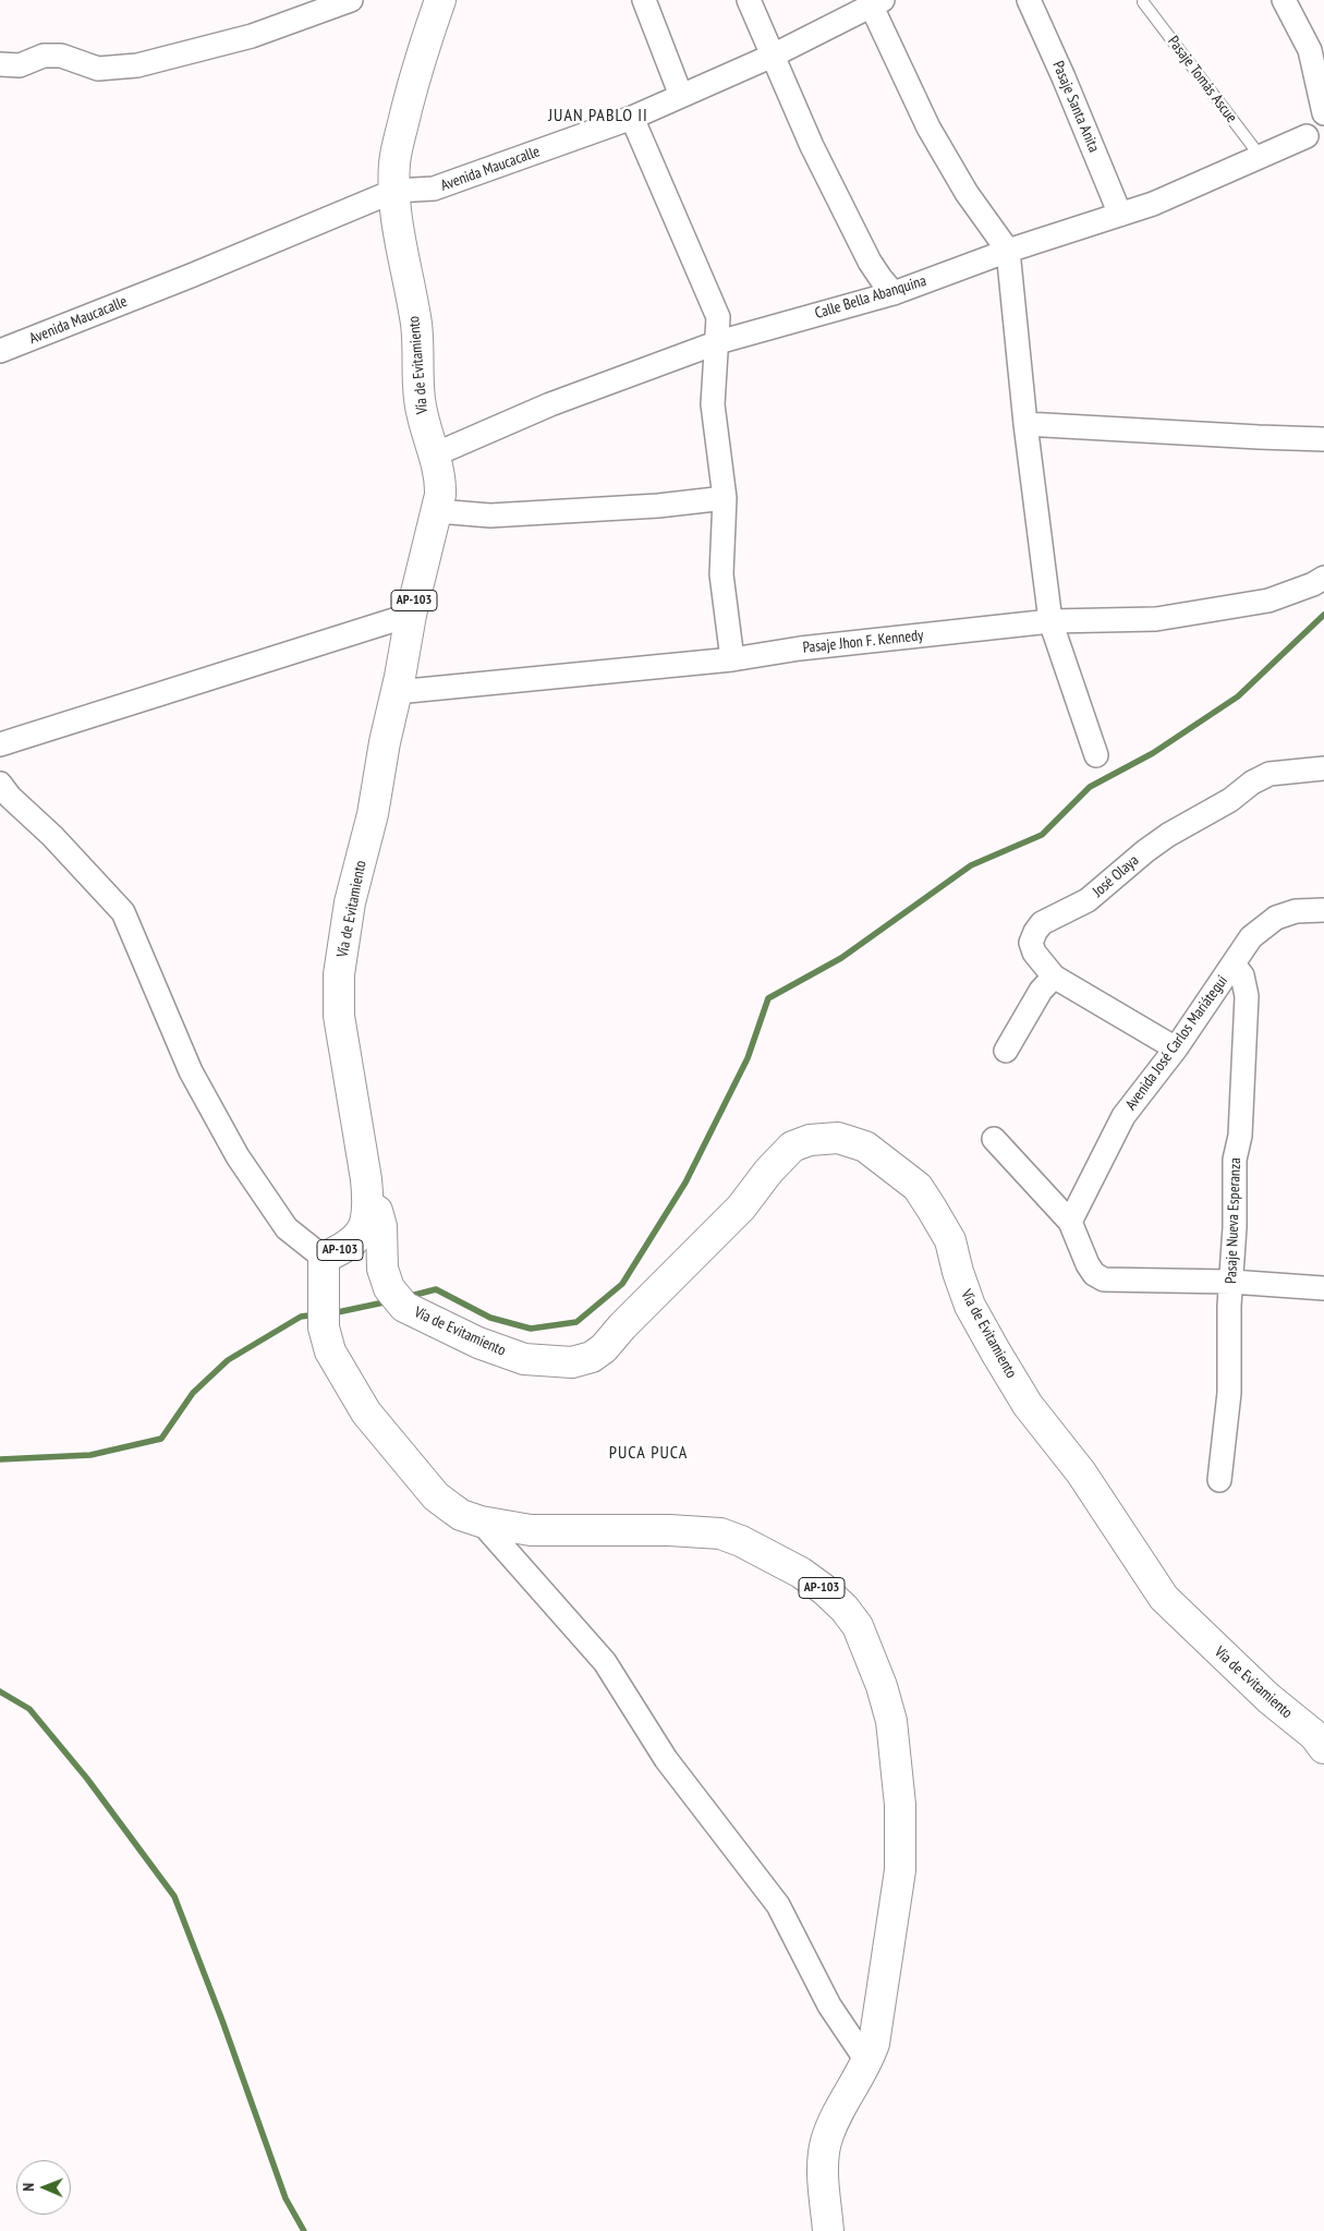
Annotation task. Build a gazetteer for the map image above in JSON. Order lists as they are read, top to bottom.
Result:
{
  "streets": {
    "main road": ["Vía de Evitamiento", "AP-103"],
    "street": [
      "Pasaje Santa Anita",
      "Avenida Maucacalle",
      "Calle Bella Abanquina",
      "Pasaje Jhon F. Kennedy",
      "José Olaya",
      "Avenida José Carlos Mariátegui",
      "Pasaje Nueva Esperanza"
    ],
    "lane": ["Pasaje Tomás Ascue"]
  },
  "crossings": [
    ["Pasaje Tomás Ascue", "Calle Bella Abanquina"],
    ["Pasaje Santa Anita", "Calle Bella Abanquina"],
    ["Avenida Maucacalle", "Vía de Evitamiento"],
    ["Calle Bella Abanquina", "Vía de Evitamiento"],
    ["Vía de Evitamiento", "AP-103"],
    ["Vía de Evitamiento", "Pasaje Jhon F. Kennedy"],
    ["Avenida José Carlos Mariátegui", "Pasaje Nueva Esperanza"]
  ],
  "districts": ["JUAN PABLO II", "PUCA PUCA"],
  "north": "left"
}
